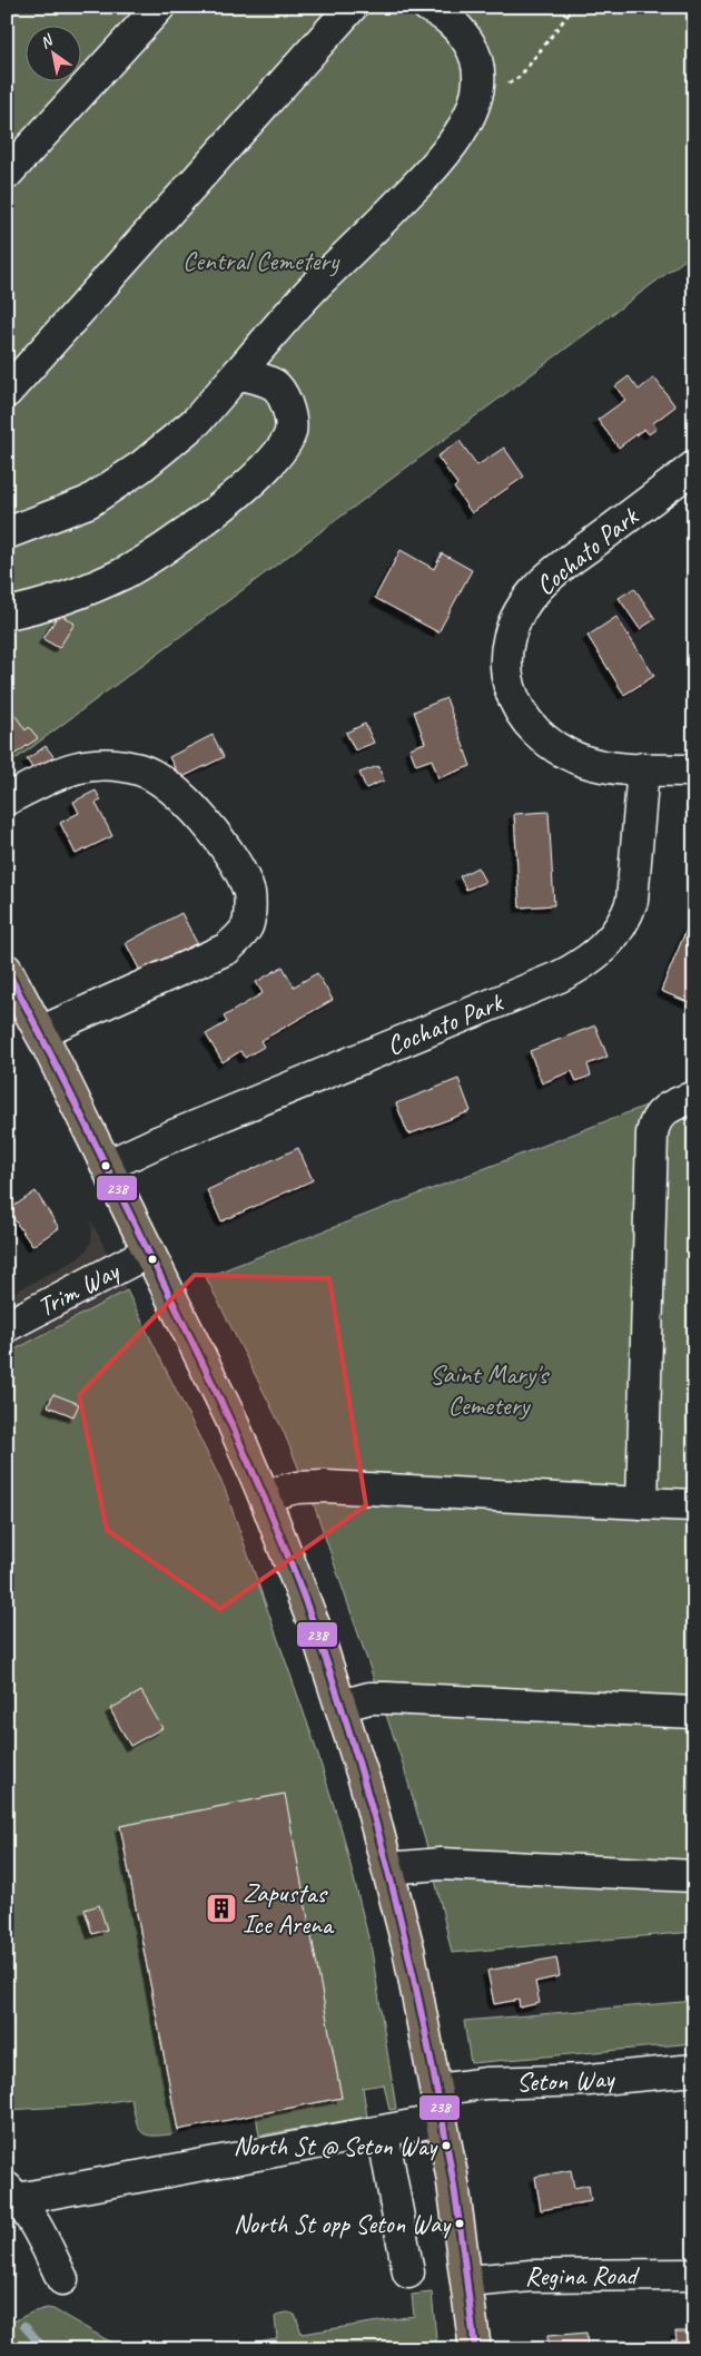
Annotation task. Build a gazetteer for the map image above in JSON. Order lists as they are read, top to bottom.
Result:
{
  "streets": {
    "street": [
      "Cochato Park",
      "Trim Way",
      "Seton Way",
      "Regina Road"
    ]
  },
  "parks": ["Central Cemetery", "Saint Mary's Cemetery"],
  "places": {
    "building": ["Zapustas Ice Arena"],
    "other": ["North St @ Seton Way", "North St opp Seton Way"]
  },
  "lines": ["transit line 238"],
  "north": "top left"
}
